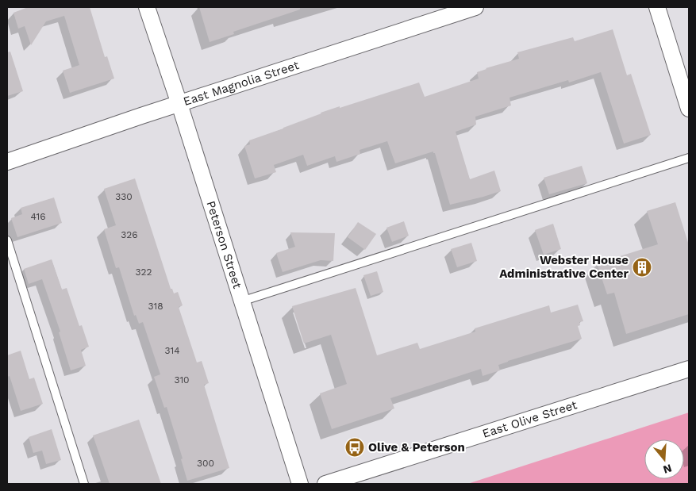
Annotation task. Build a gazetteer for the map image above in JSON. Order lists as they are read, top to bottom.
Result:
{
  "streets": {
    "street": ["East Magnolia Street", "Peterson Street", "East Olive Street"]
  },
  "crossings": [
    ["East Magnolia Street", "Peterson Street"]
  ],
  "places": {
    "building": ["Webster House Administrative Center"],
    "bus stop": ["Olive & Peterson"]
  },
  "house_numbers": [
    "330",
    "416",
    "326",
    "322",
    "318",
    "314",
    "310",
    "300"
  ],
  "north": "bottom"
}
